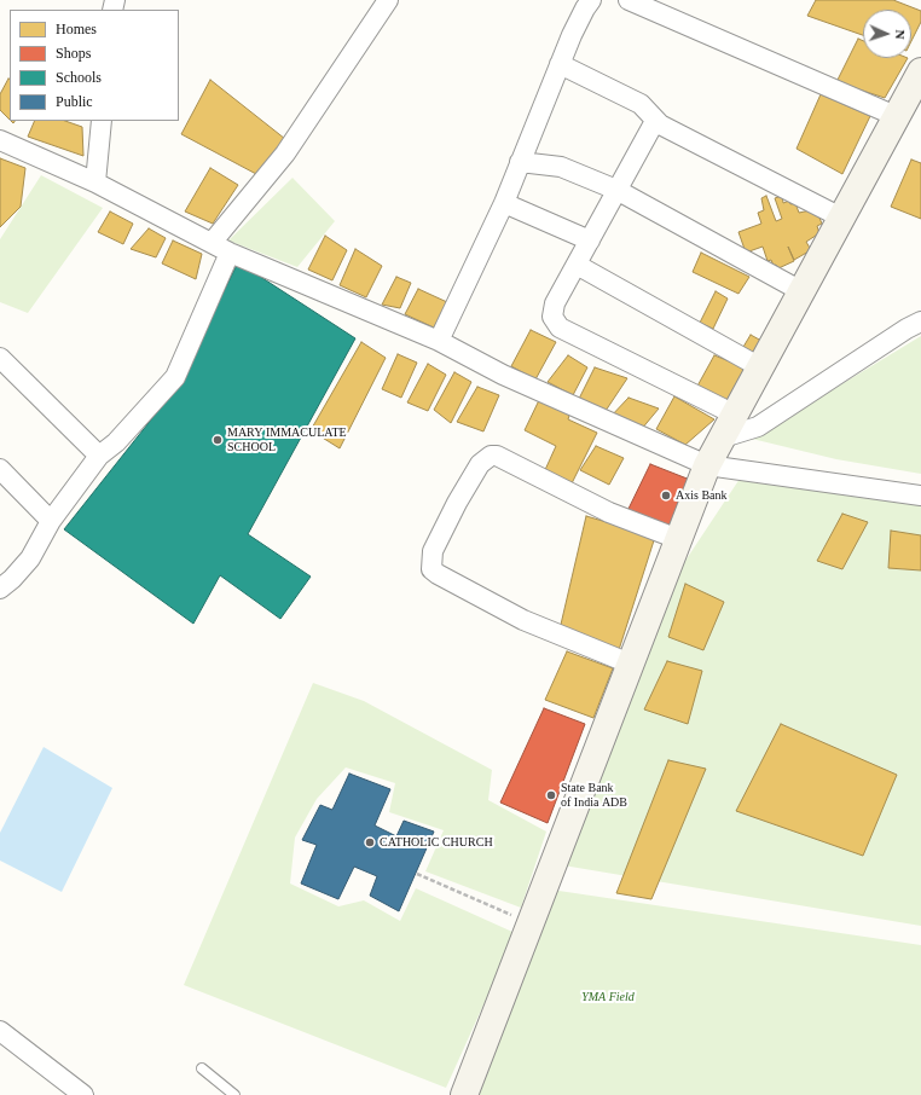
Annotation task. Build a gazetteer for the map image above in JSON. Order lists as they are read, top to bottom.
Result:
{
  "parks": ["YMA Field"],
  "places": [
    "MARY IMMACULATE SCHOOL",
    "Axis Bank",
    "State Bank of India ADB",
    "CATHOLIC CHURCH"
  ],
  "legend": [
    "Homes",
    "Shops",
    "Schools",
    "Public"
  ],
  "north": "right"
}
